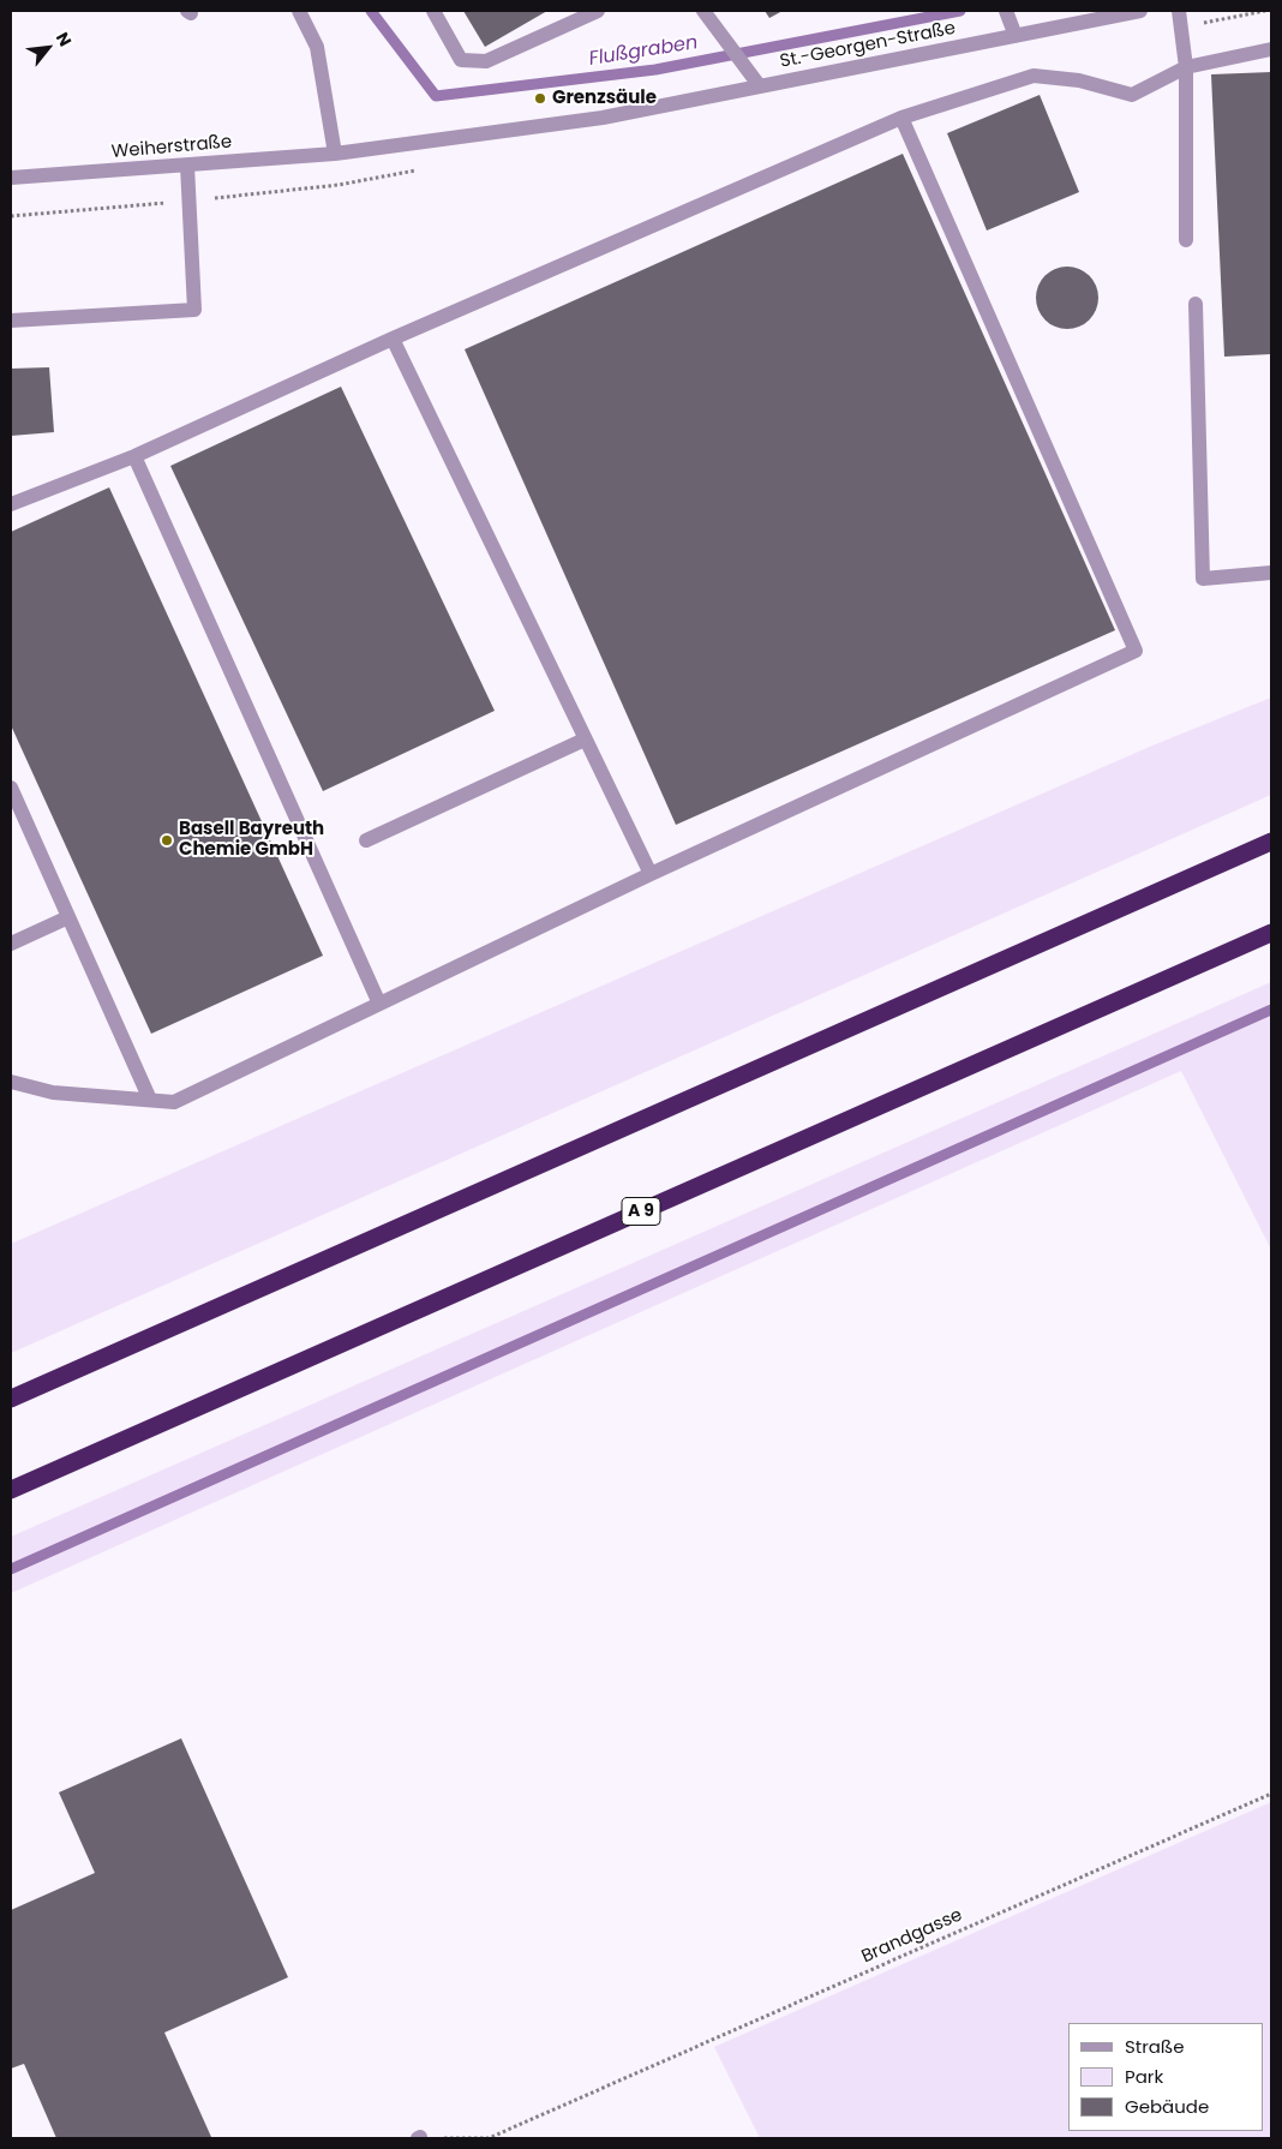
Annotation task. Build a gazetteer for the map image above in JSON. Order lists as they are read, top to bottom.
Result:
{
  "streets": {
    "highway": ["A 9"],
    "street": ["St.-Georgen-Straße", "Weiherstraße"],
    "path": ["Brandgasse"]
  },
  "crossings": [
    ["St.-Georgen-Straße", "Weiherstraße"]
  ],
  "water": ["Flußgraben"],
  "places": ["Grenzsäule", "Basell Bayreuth Chemie GmbH"],
  "legend": ["Straße", "Park", "Gebäude"],
  "north": "top right"
}
